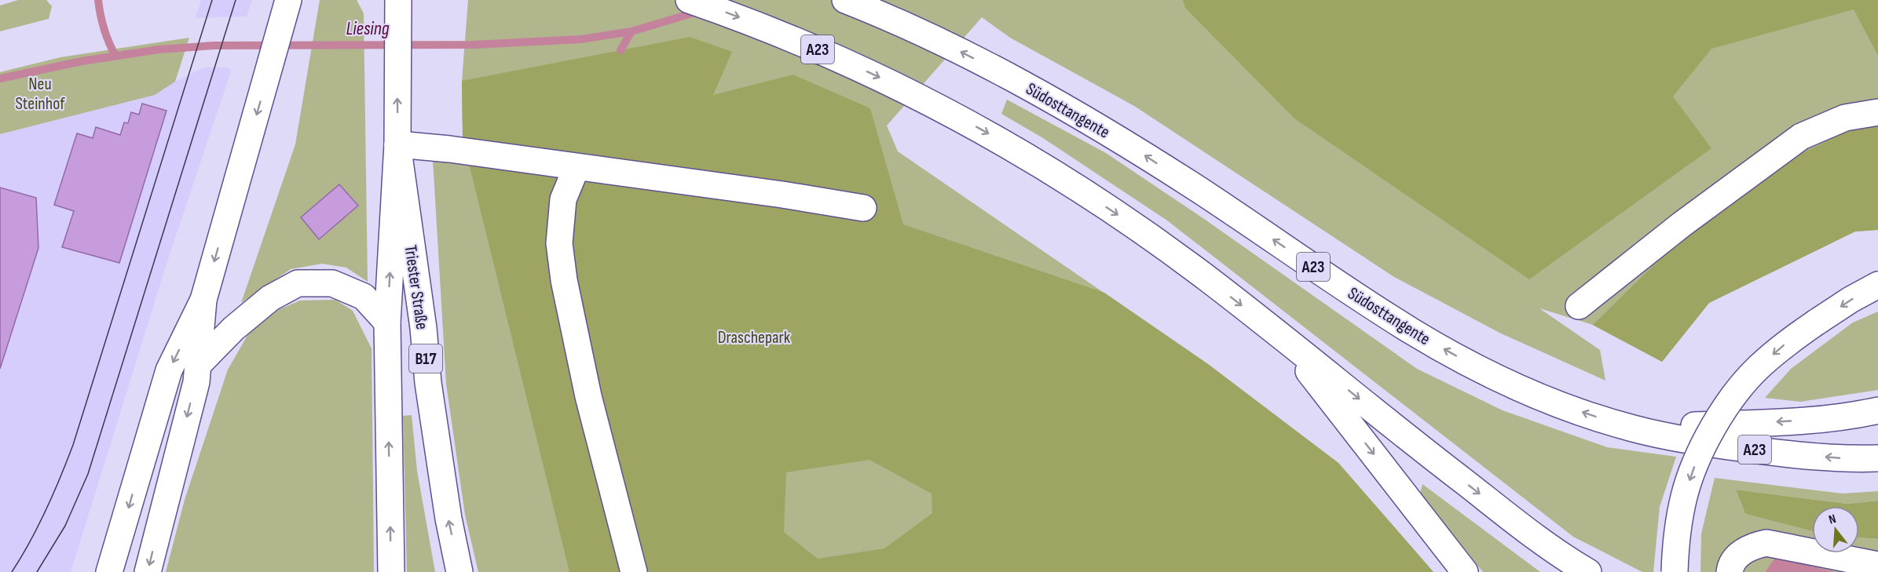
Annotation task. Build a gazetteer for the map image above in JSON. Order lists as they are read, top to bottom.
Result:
{
  "streets": {
    "main road": [
      "A23",
      "Südosttangente",
      "Triester Straße",
      "B17"
    ]
  },
  "water": ["Liesing"],
  "parks": ["Neu Steinhof", "Draschepark"],
  "north": "top"
}
